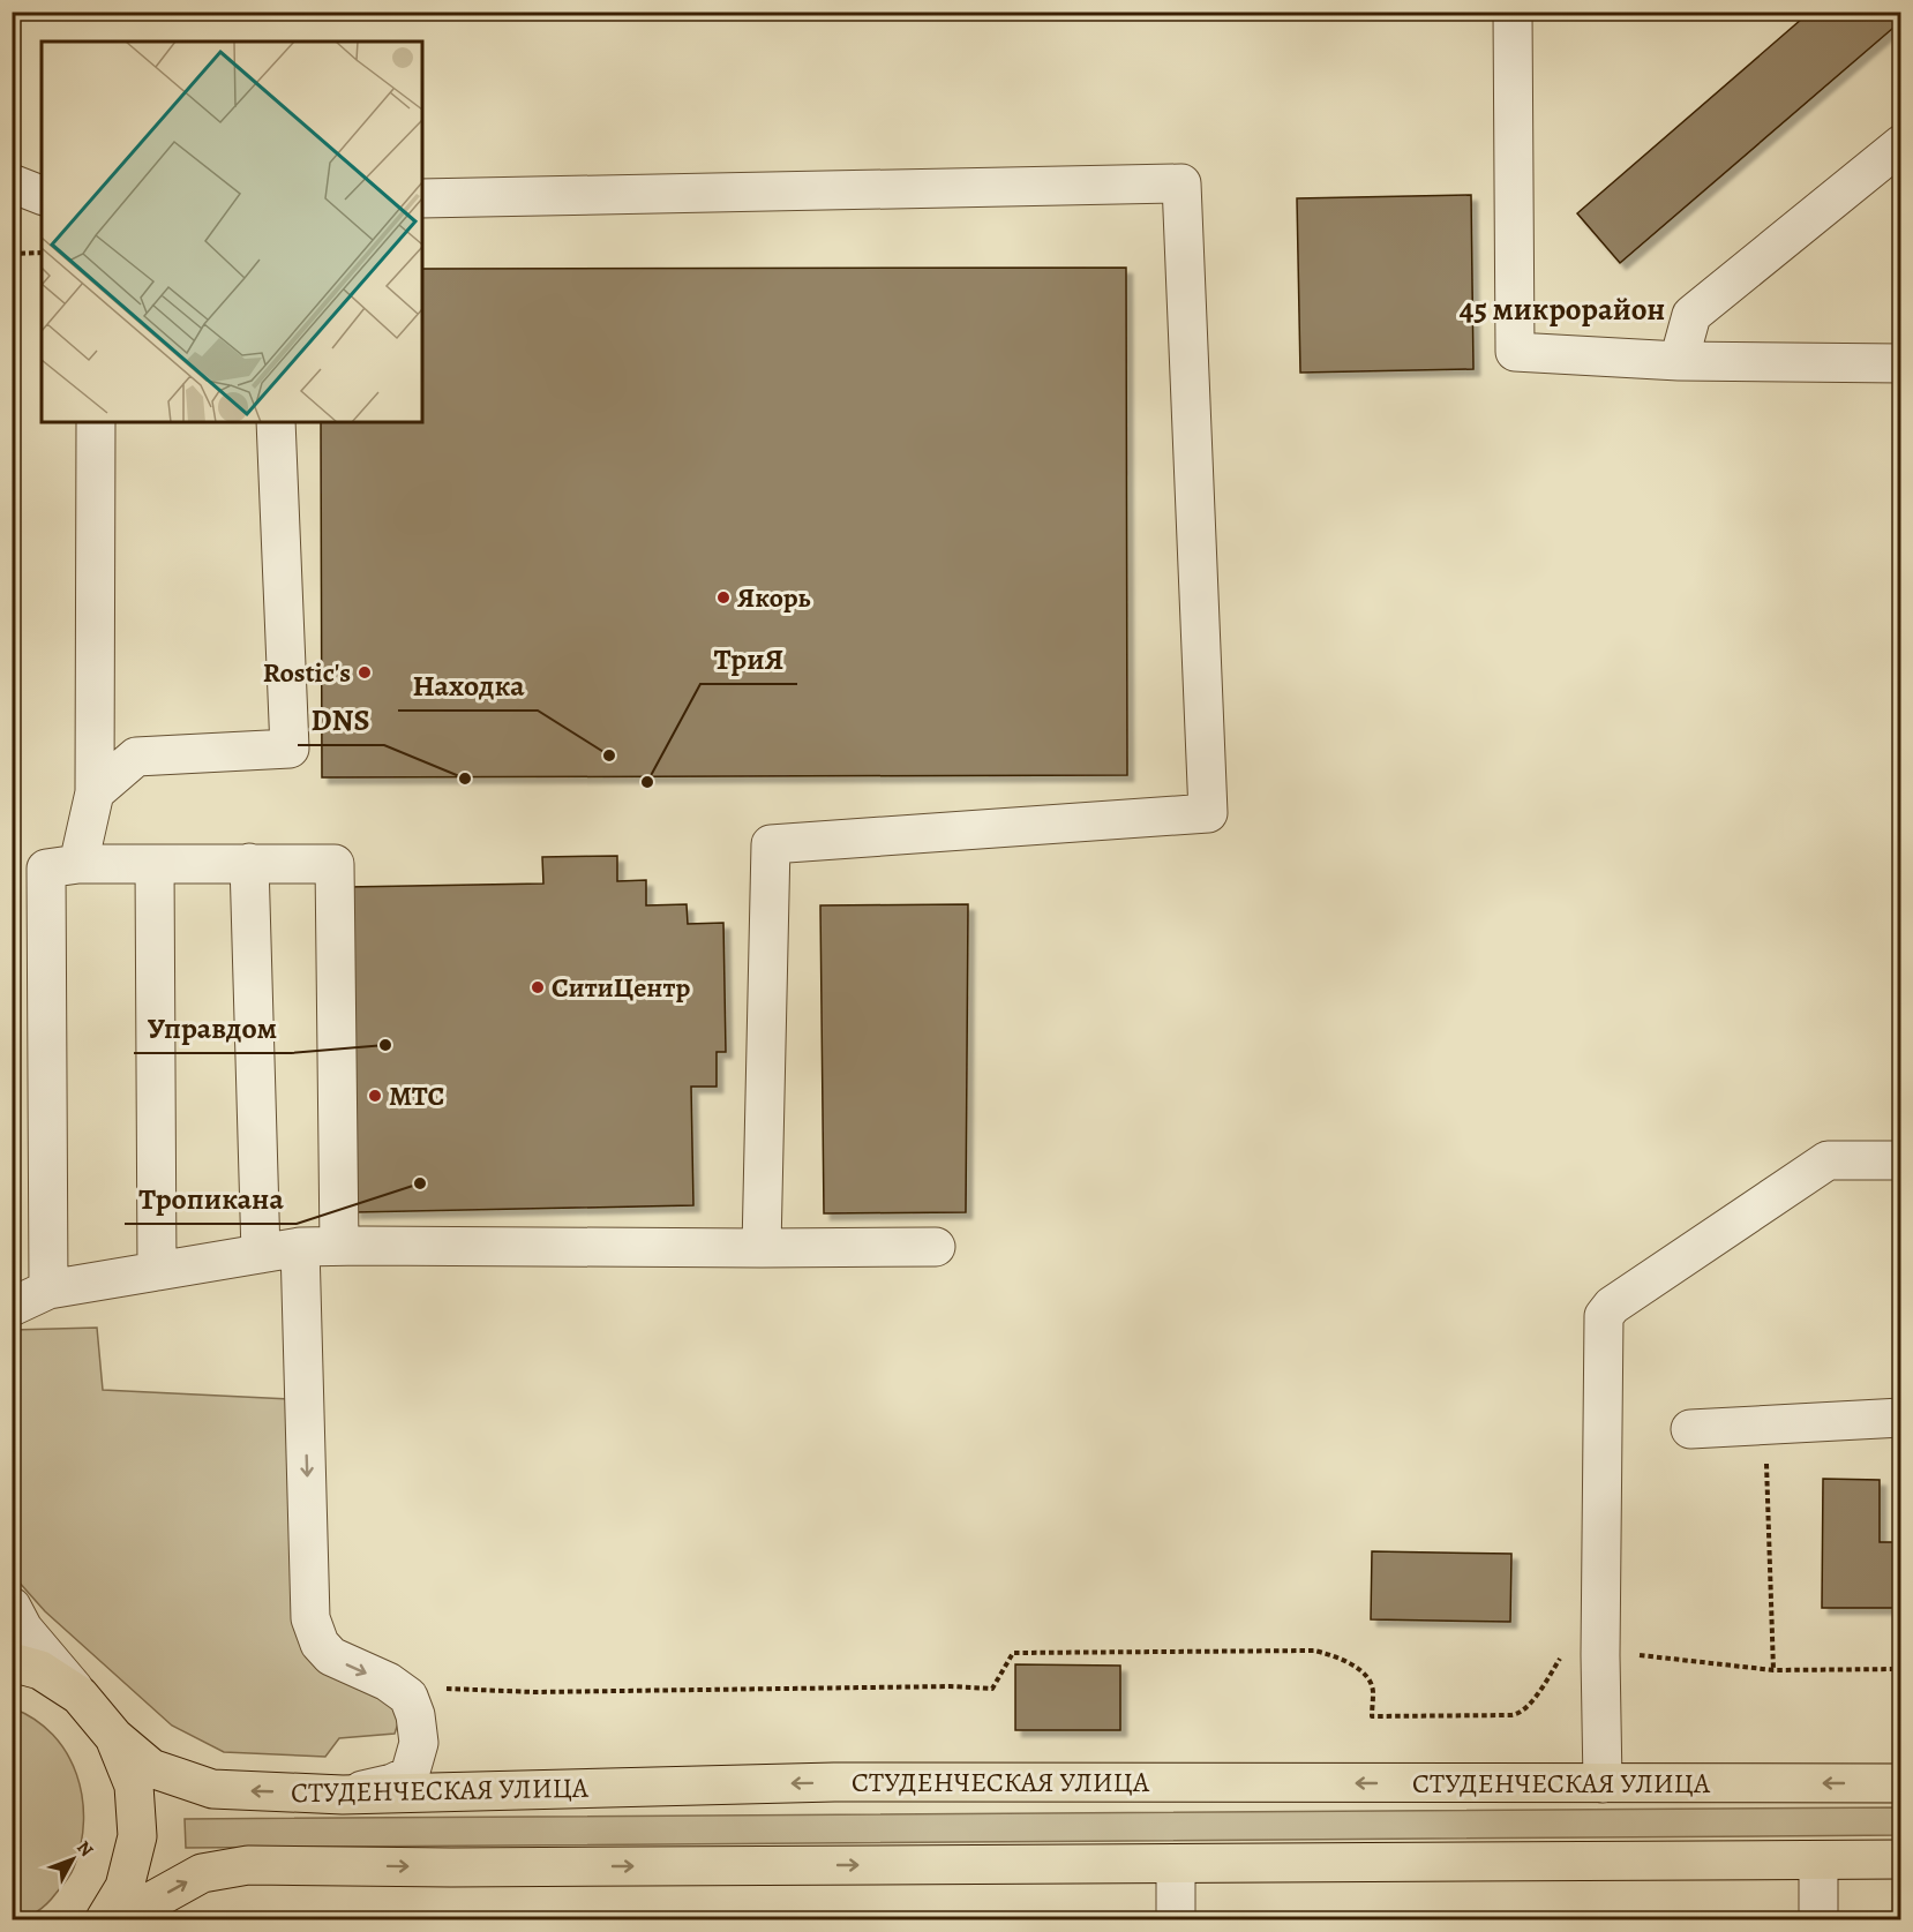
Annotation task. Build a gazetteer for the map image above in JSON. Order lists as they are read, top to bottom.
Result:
{
  "streets": {
    "main road": ["СТУДЕНЧЕСКАЯ УЛИЦА"]
  },
  "districts": ["45 микрорайон"],
  "places": [
    "Якорь",
    "Rostic's",
    "Находка",
    "DNS",
    "ТриЯ",
    "СитиЦентр",
    "Управдом",
    "МТС",
    "Тропикана"
  ],
  "north": "top right"
}
